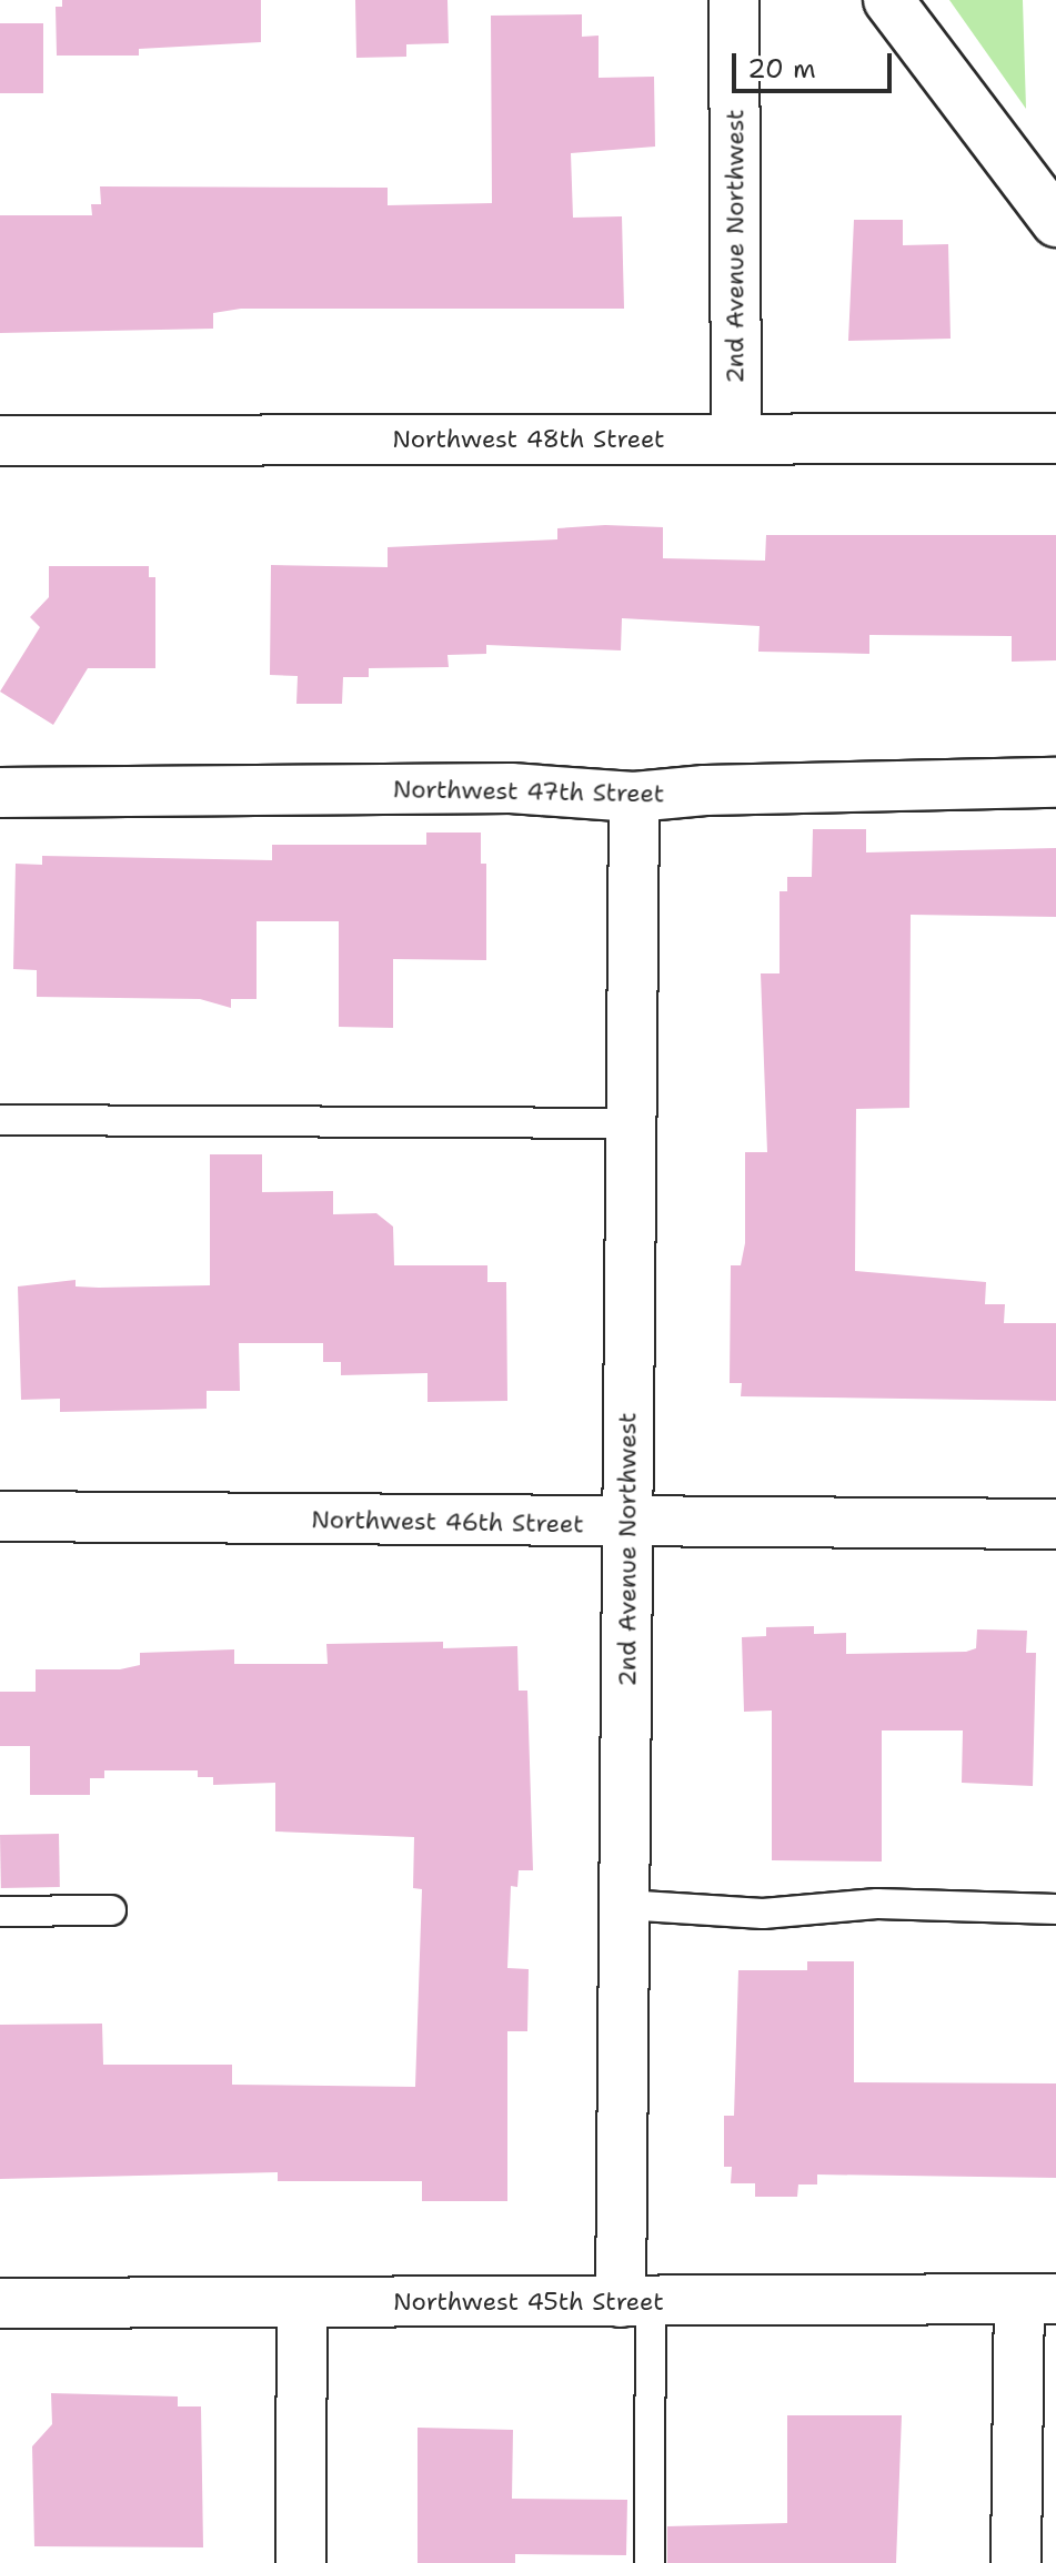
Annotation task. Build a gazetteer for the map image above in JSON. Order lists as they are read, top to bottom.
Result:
{
  "streets": {
    "street": [
      "2nd Avenue Northwest",
      "Northwest 48th Street",
      "Northwest 47th Street",
      "Northwest 46th Street",
      "Northwest 45th Street"
    ]
  },
  "crossings": [
    ["2nd Avenue Northwest", "Northwest 48th Street"],
    ["2nd Avenue Northwest", "Northwest 47th Street"],
    ["2nd Avenue Northwest", "Northwest 46th Street"],
    ["2nd Avenue Northwest", "Northwest 45th Street"]
  ],
  "scale_bar": "20 m"
}
